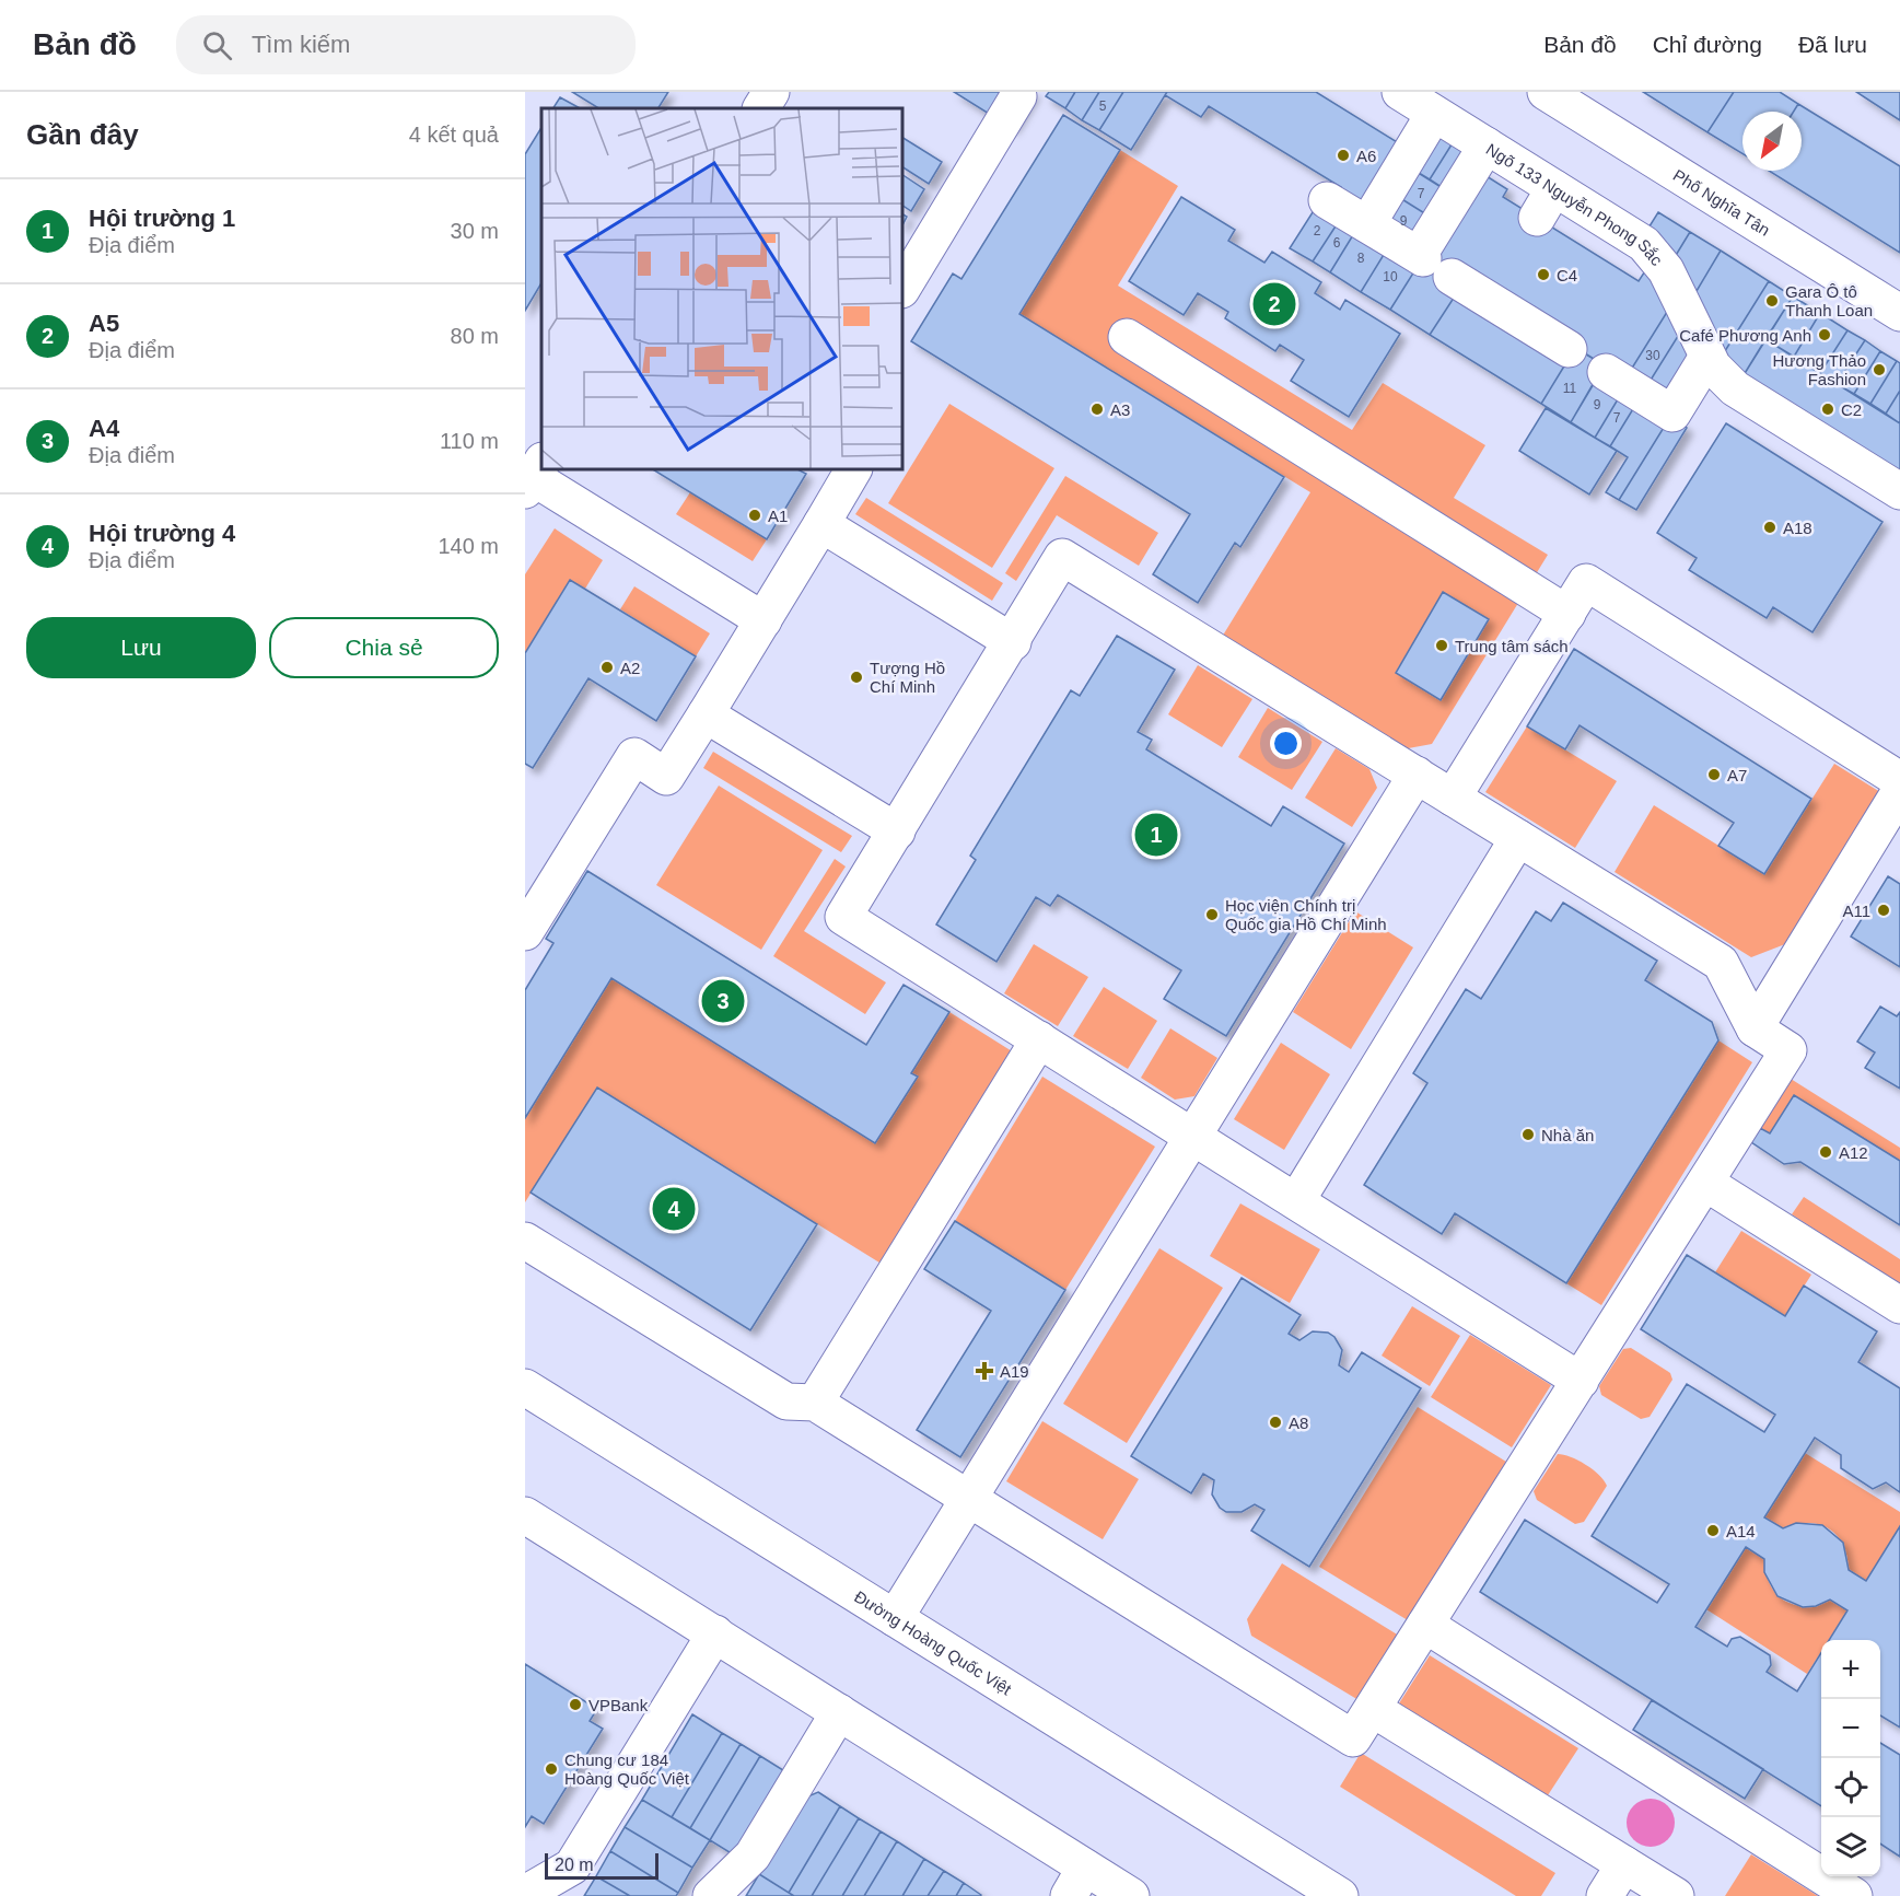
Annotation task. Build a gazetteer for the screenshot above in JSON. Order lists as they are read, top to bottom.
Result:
{
  "streets": {
    "main road": ["Phố Nghĩa Tân", "Ngõ 133 Nguyễn Phong Sắc", "Đường Hoàng Quốc Việt"]
  },
  "places": {
    "other": [
      "A6",
      "C4",
      "Gara Ô tô Thanh Loan",
      "Café Phương Anh",
      "Hương Thảo Fashion",
      "A3",
      "C2",
      "A1",
      "A18",
      "Trung tâm sách",
      "A2",
      "Tượng Hồ Chí Minh",
      "A7",
      "A11",
      "Học viện Chính trị Quốc gia Hồ Chí Minh",
      "Nhà ăn",
      "A12",
      "A8",
      "A14",
      "VPBank",
      "Chung cư 184 Hoàng Quốc Việt"
    ],
    "health": ["A19"]
  },
  "house_numbers": [
    "5",
    "7",
    "9",
    "2",
    "6",
    "8",
    "10",
    "30",
    "11",
    "9",
    "7"
  ],
  "scale_bar": "20 m",
  "north": "bottom left",
  "page": {
    "header": "Bản đồ",
    "search": "Tìm kiếm",
    "nav": ["Bản đồ", "Chỉ đường", "Đã lưu"],
    "heading": ["Gần đây", "4 kết quả"],
    "list": [
      {
        "mark": "1",
        "name": "Hội trường 1",
        "note": "Địa điểm",
        "value": "30 m"
      },
      {
        "mark": "2",
        "name": "A5",
        "note": "Địa điểm",
        "value": "80 m"
      },
      {
        "mark": "3",
        "name": "A4",
        "note": "Địa điểm",
        "value": "110 m"
      },
      {
        "mark": "4",
        "name": "Hội trường 4",
        "note": "Địa điểm",
        "value": "140 m"
      }
    ],
    "pins": [
      "2",
      "1",
      "3",
      "4"
    ],
    "buttons": ["Lưu", "Chia sẻ"],
    "map_buttons": ["+", "−"],
    "scale": "20 m"
  }
}
